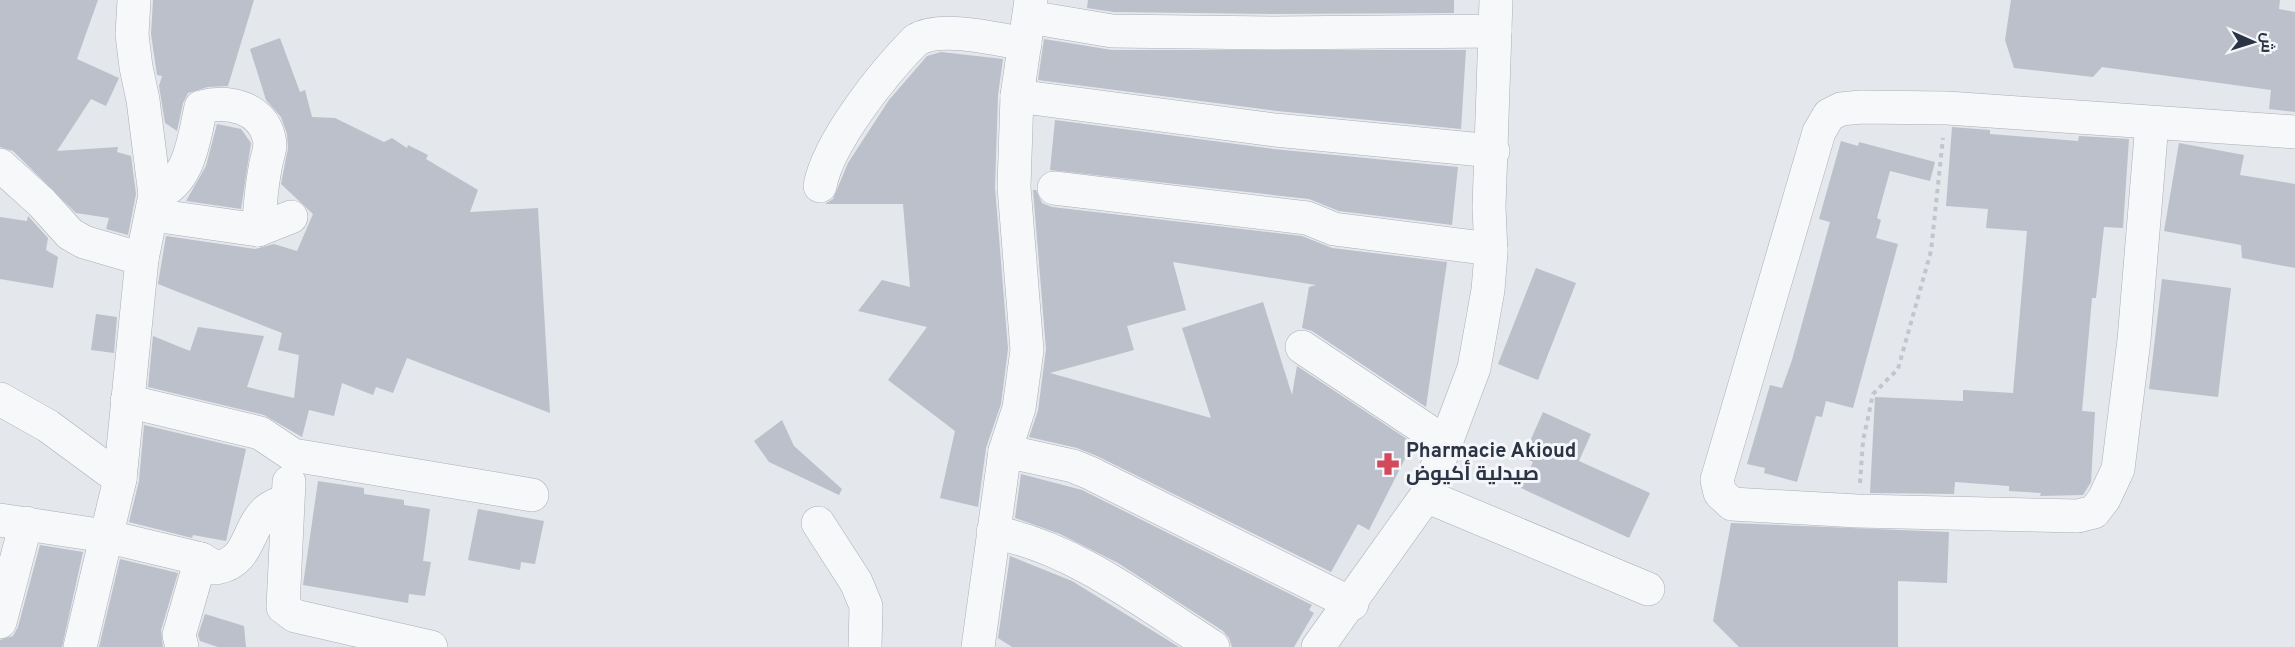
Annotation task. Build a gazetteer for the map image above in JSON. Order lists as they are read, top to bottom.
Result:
{
  "places": {
    "pharmacy": ["Pharmacie Akioud صيدلية أكيوض"]
  },
  "north": "right"
}
